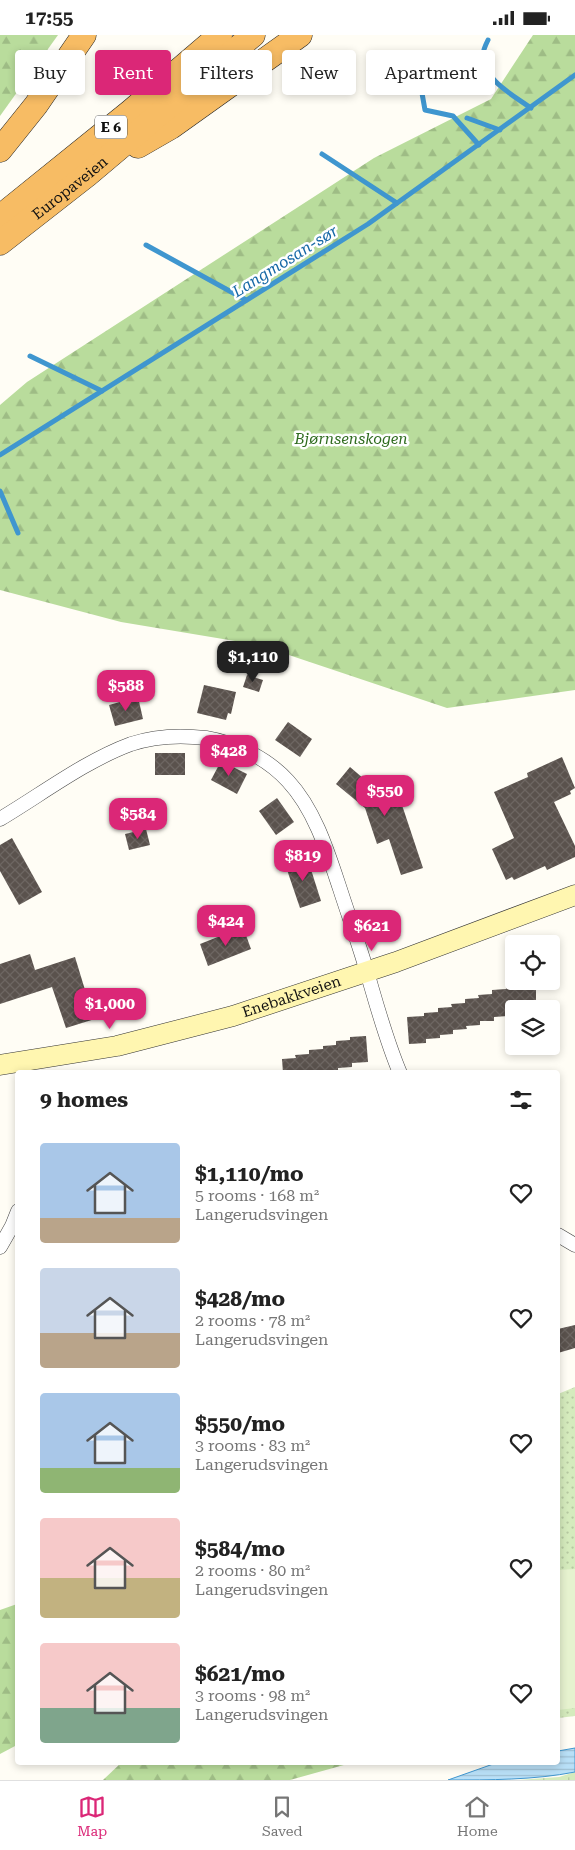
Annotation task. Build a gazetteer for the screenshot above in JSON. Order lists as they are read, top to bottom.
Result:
{
  "streets": {
    "highway": ["E 6", "Europaveien"],
    "main road": ["Enebakkveien"]
  },
  "crossings": [
    ["E 6", "Europaveien"]
  ],
  "water": ["Langmosan-sør"],
  "parks": ["Bjørnsenskogen"],
  "page": {
    "status": "17:55",
    "chip": [
      "Buy",
      "Rent",
      "Filters",
      "New",
      "Apartment"
    ],
    "price": [
      "$1,110",
      "$588",
      "$428",
      "$550",
      "$584",
      "$819",
      "$424",
      "$621",
      "$1,000"
    ],
    "heading": "9 homes",
    "list": [
      {
        "name": "$1,110/mo",
        "note": "5 rooms · 168 m² · Langerudsvingen"
      },
      {
        "name": "$428/mo",
        "note": "2 rooms · 78 m² · Langerudsvingen"
      },
      {
        "name": "$550/mo",
        "note": "3 rooms · 83 m² · Langerudsvingen"
      },
      {
        "name": "$584/mo",
        "note": "2 rooms · 80 m² · Langerudsvingen"
      },
      {
        "name": "$621/mo",
        "note": "3 rooms · 98 m² · Langerudsvingen"
      }
    ],
    "tabs": ["Map", "Saved", "Home"]
  }
}
